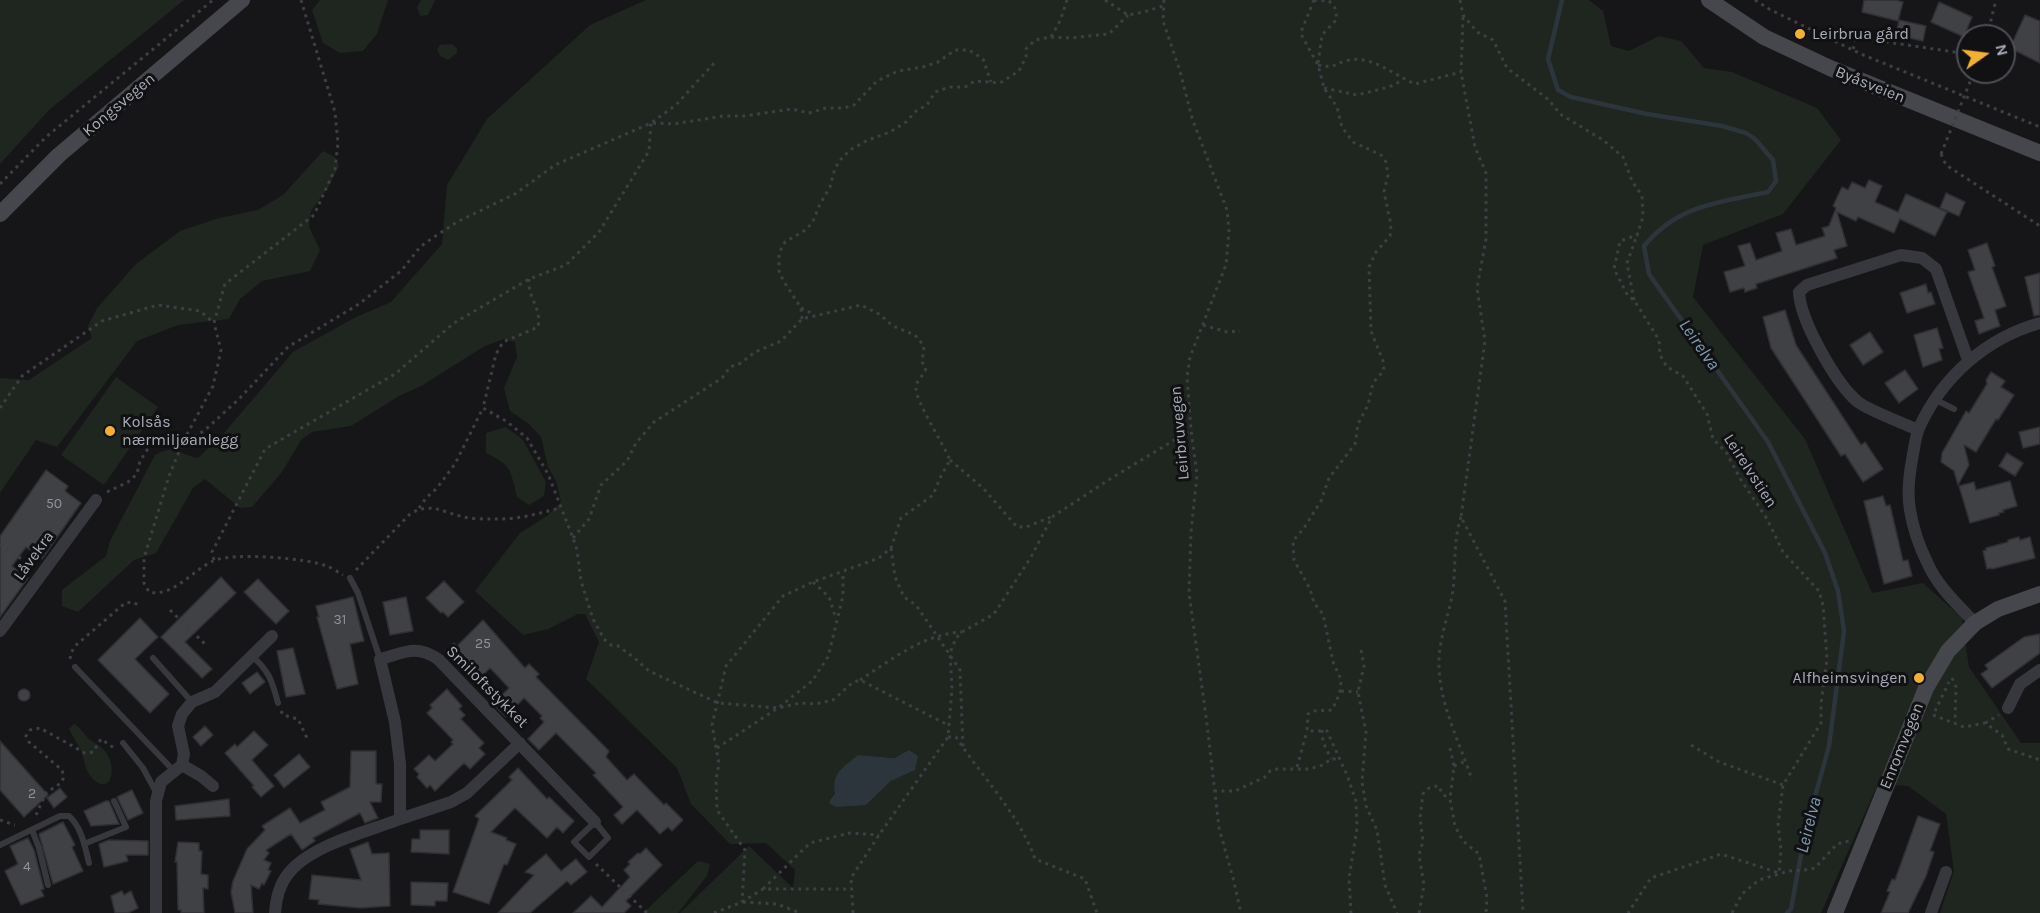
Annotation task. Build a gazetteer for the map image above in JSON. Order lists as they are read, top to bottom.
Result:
{
  "streets": {
    "main road": ["Byåsveien", "Kongsvegen", "Enromvegen"],
    "street": ["Låvekra", "Smiloftstykket"],
    "path": ["Leirbruvegen", "Leirelvstien"]
  },
  "water": ["Leirelva"],
  "places": ["Leirbrua gård", "Kolsås nærmiljøanlegg", "Alfheimsvingen"],
  "house_numbers": [
    "50",
    "31",
    "25",
    "2",
    "4"
  ],
  "north": "right"
}
